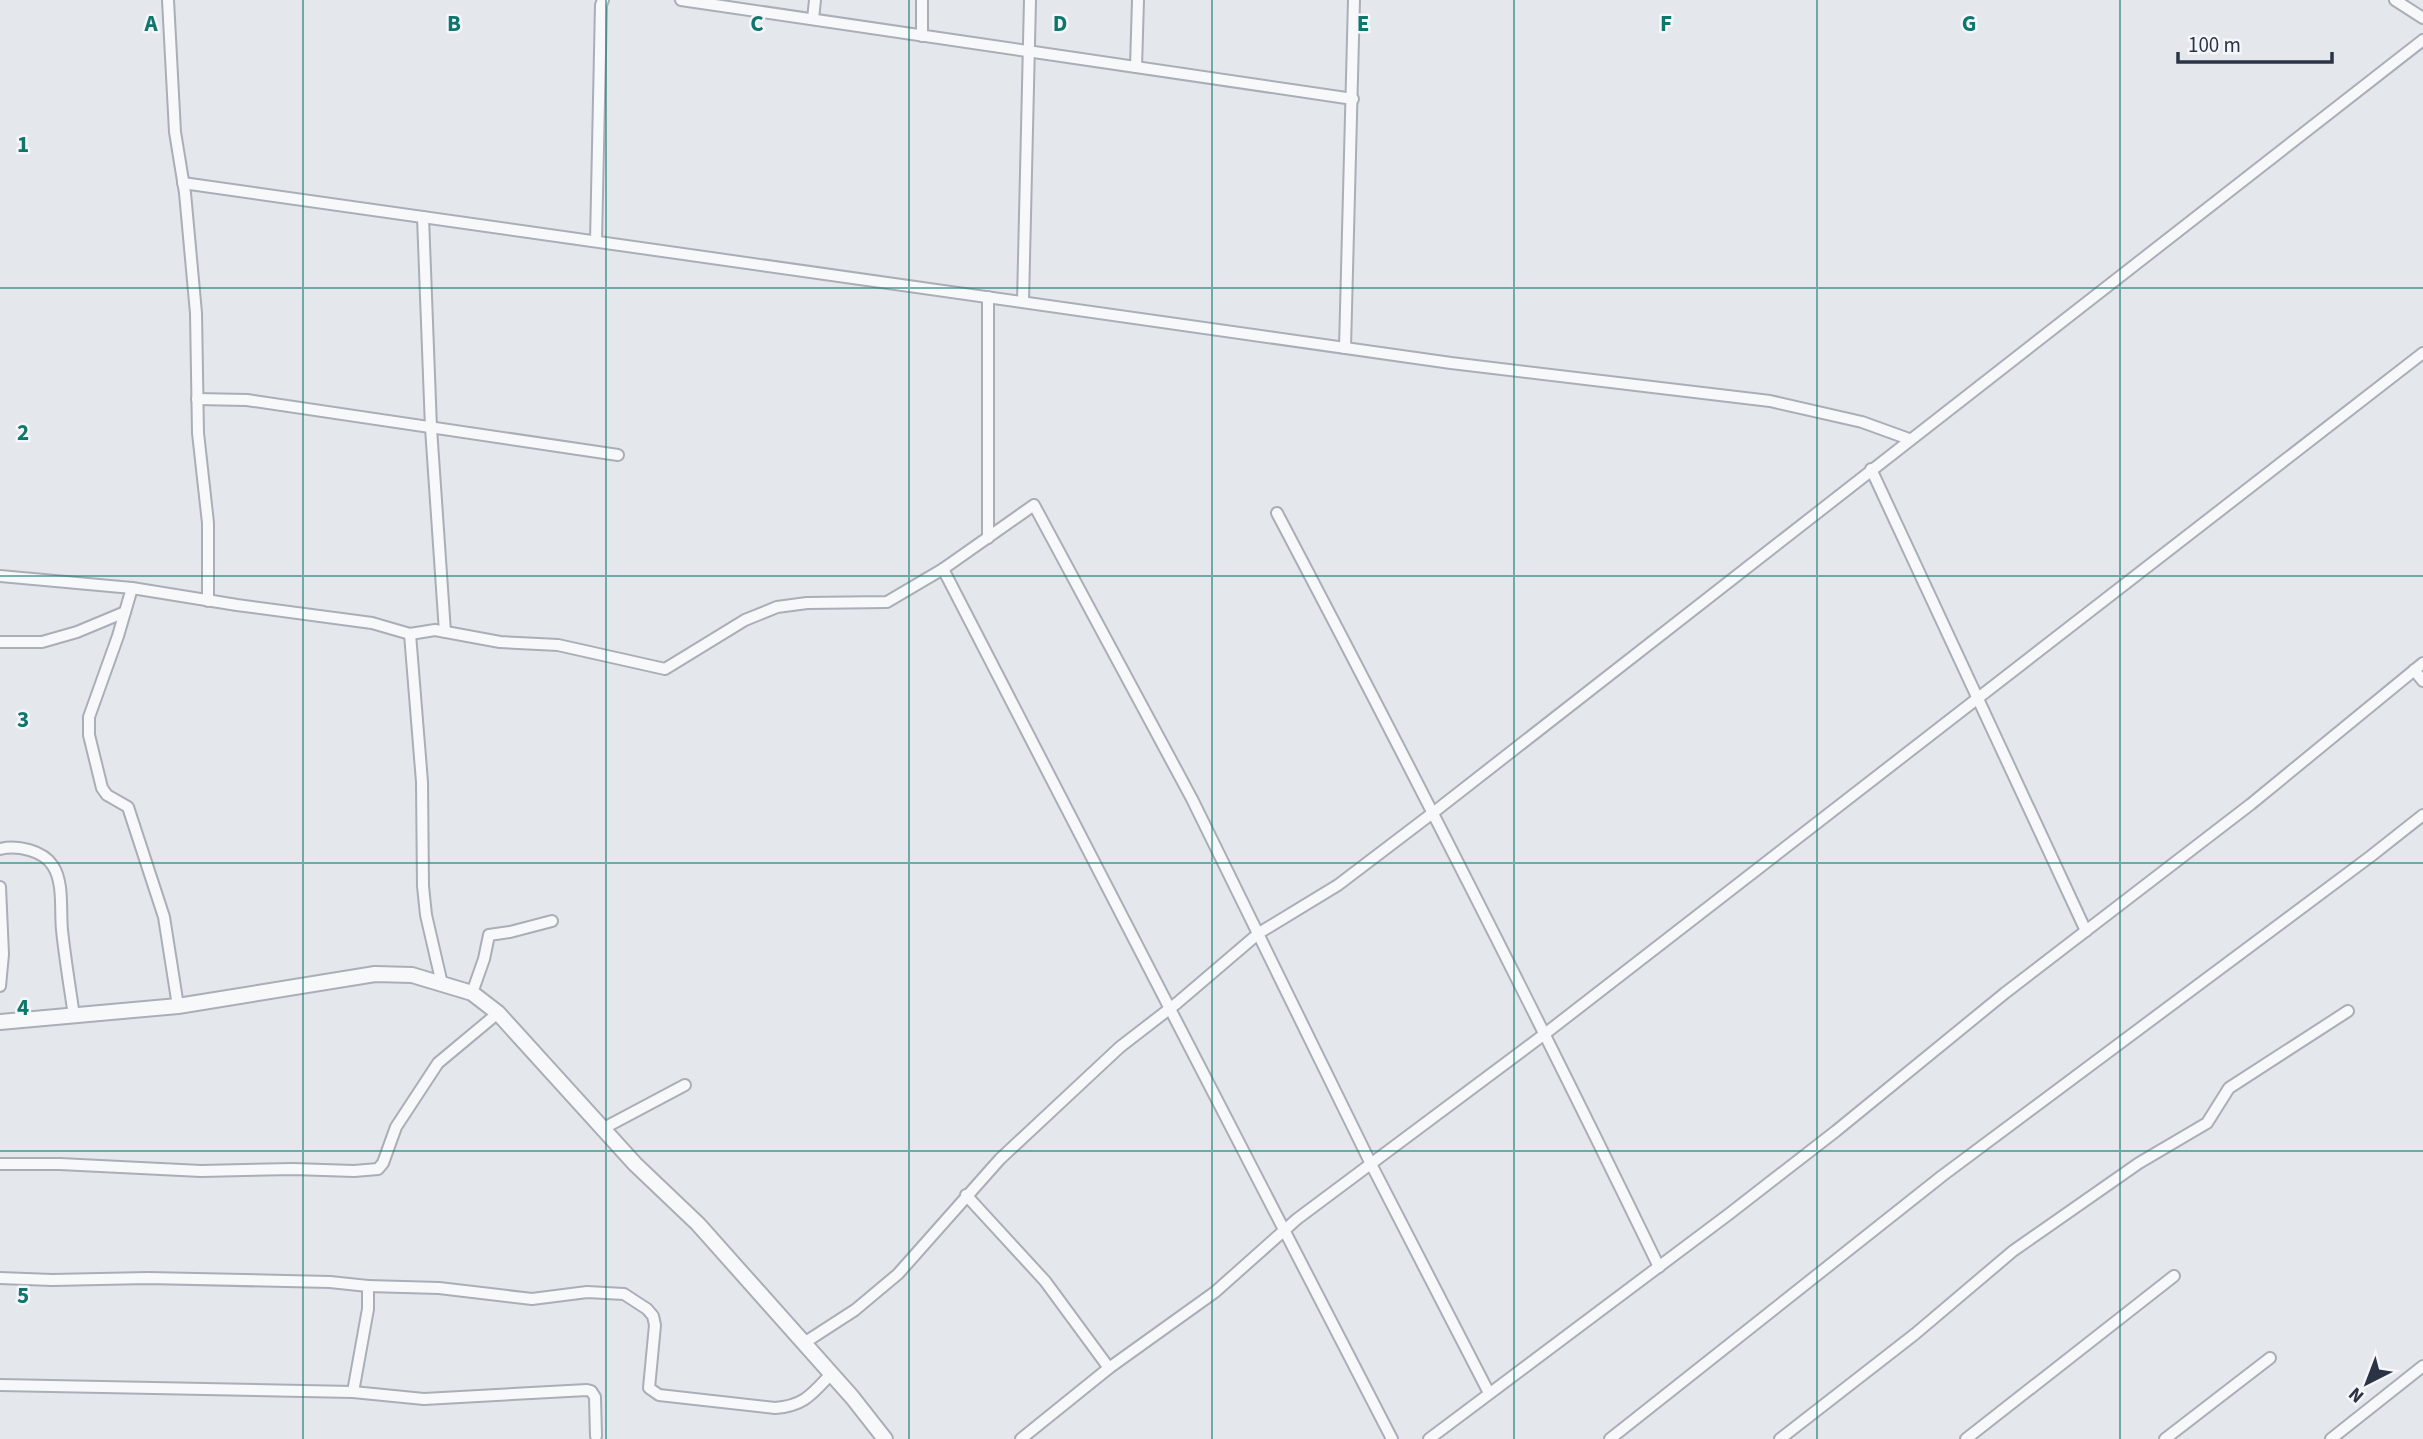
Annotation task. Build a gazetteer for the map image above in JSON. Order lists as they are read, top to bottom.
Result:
{
  "scale_bar": "100 m",
  "north": "bottom left",
  "grid": {
    "columns": [
      "A",
      "B",
      "C",
      "D",
      "E",
      "F",
      "G"
    ],
    "rows": [
      "1",
      "2",
      "3",
      "4",
      "5"
    ]
  }
}
